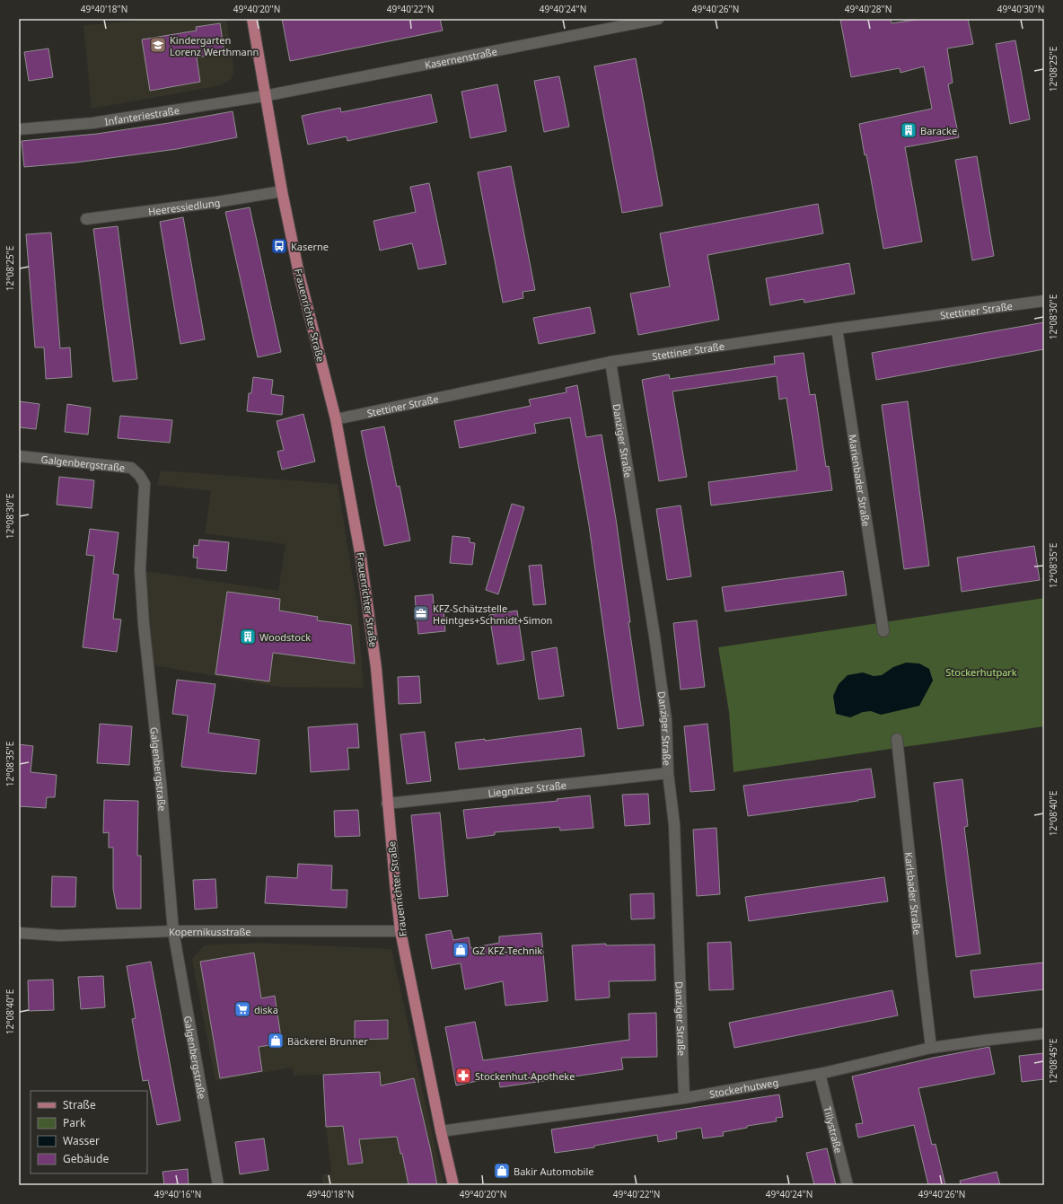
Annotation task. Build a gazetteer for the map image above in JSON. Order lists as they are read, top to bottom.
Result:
{
  "streets": {
    "main road": ["Frauenrichter Straße"],
    "street": [
      "Kasernenstraße",
      "Infanteriestraße",
      "Heeressiedlung",
      "Stettiner Straße",
      "Danziger Straße",
      "Galgenbergstraße",
      "Marienbader Straße",
      "Liegnitzer Straße",
      "Karlsbader Straße",
      "Kopernikusstraße",
      "Stockerhutweg",
      "Tillystraße"
    ]
  },
  "crossings": [
    ["Kasernenstraße", "Infanteriestraße"],
    ["Kasernenstraße", "Frauenrichter Straße"],
    ["Infanteriestraße", "Frauenrichter Straße"],
    ["Heeressiedlung", "Frauenrichter Straße"],
    ["Stettiner Straße", "Frauenrichter Straße"],
    ["Stettiner Straße", "Danziger Straße"],
    ["Stettiner Straße", "Marienbader Straße"],
    ["Frauenrichter Straße", "Liegnitzer Straße"],
    ["Frauenrichter Straße", "Kopernikusstraße"],
    ["Frauenrichter Straße", "Stockerhutweg"],
    ["Danziger Straße", "Liegnitzer Straße"],
    ["Danziger Straße", "Stockerhutweg"],
    ["Galgenbergstraße", "Kopernikusstraße"],
    ["Karlsbader Straße", "Stockerhutweg"],
    ["Stockerhutweg", "Tillystraße"]
  ],
  "parks": ["Stockerhutpark"],
  "places": {
    "school or university": ["Kindergarten Lorenz Werthmann"],
    "building": ["Baracke", "Woodstock"],
    "bus stop": ["Kaserne"],
    "office": ["KFZ-Schätzstelle Heintges+Schmidt+Simon"],
    "shop": ["GZ KFZ-Technik", "Bäckerei Brunner", "Bakir Automobile"],
    "supermarket": ["diska"],
    "pharmacy": ["Stockenhut-Apotheke"]
  },
  "legend": [
    "Straße",
    "Park",
    "Wasser",
    "Gebäude"
  ],
  "coordinates": [
    "49°40'18\"N",
    "49°40'20\"N",
    "49°40'22\"N",
    "49°40'24\"N",
    "49°40'26\"N",
    "49°40'28\"N",
    "49°40'30\"N",
    "12°08'25\"E",
    "12°08'30\"E",
    "12°08'35\"E",
    "12°08'40\"E",
    "12°08'45\"E",
    "49°40'16\"N"
  ]
}
